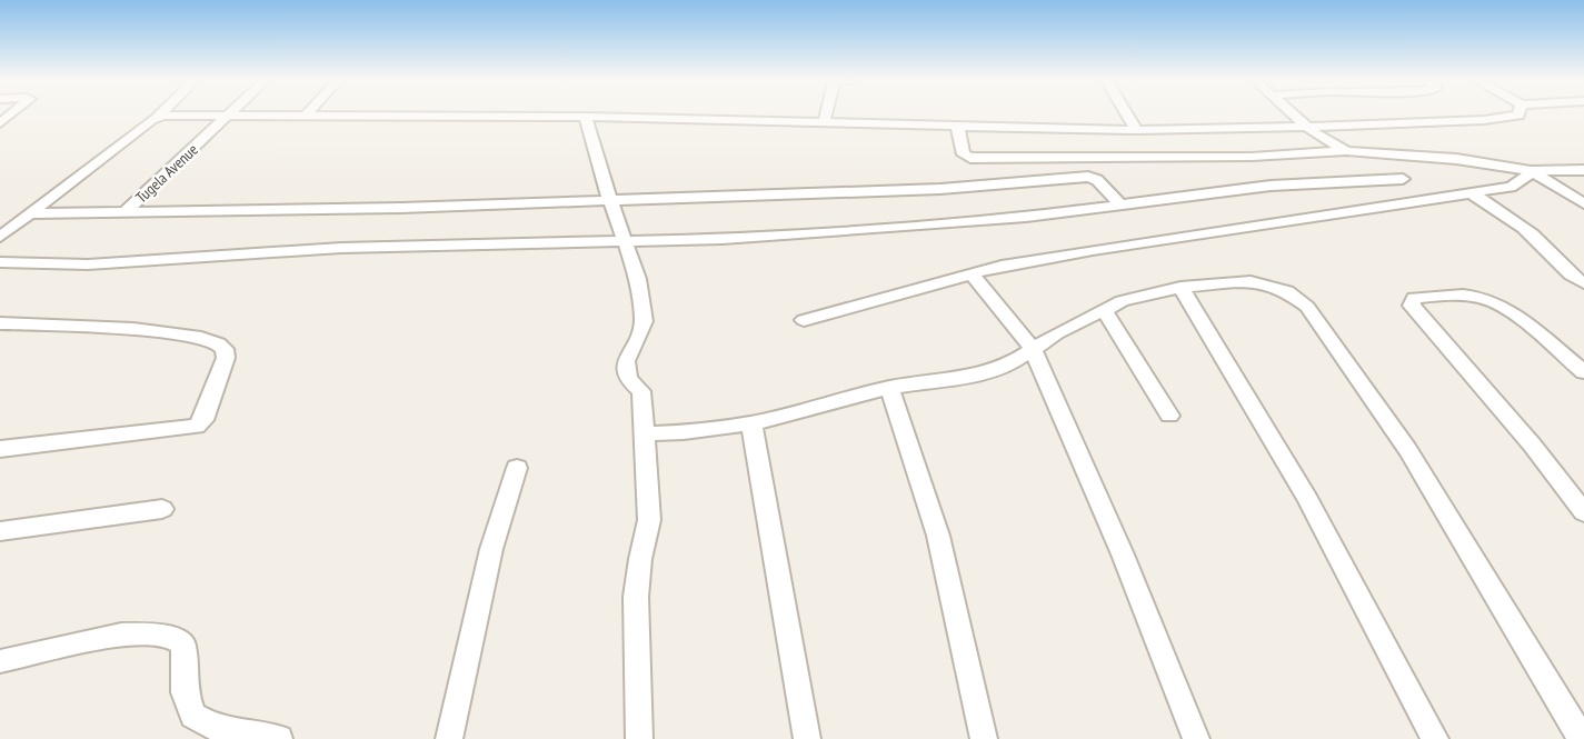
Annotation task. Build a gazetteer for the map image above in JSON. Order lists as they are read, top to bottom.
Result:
{
  "streets": {
    "street": ["Tugela Avenue"]
  }
}
